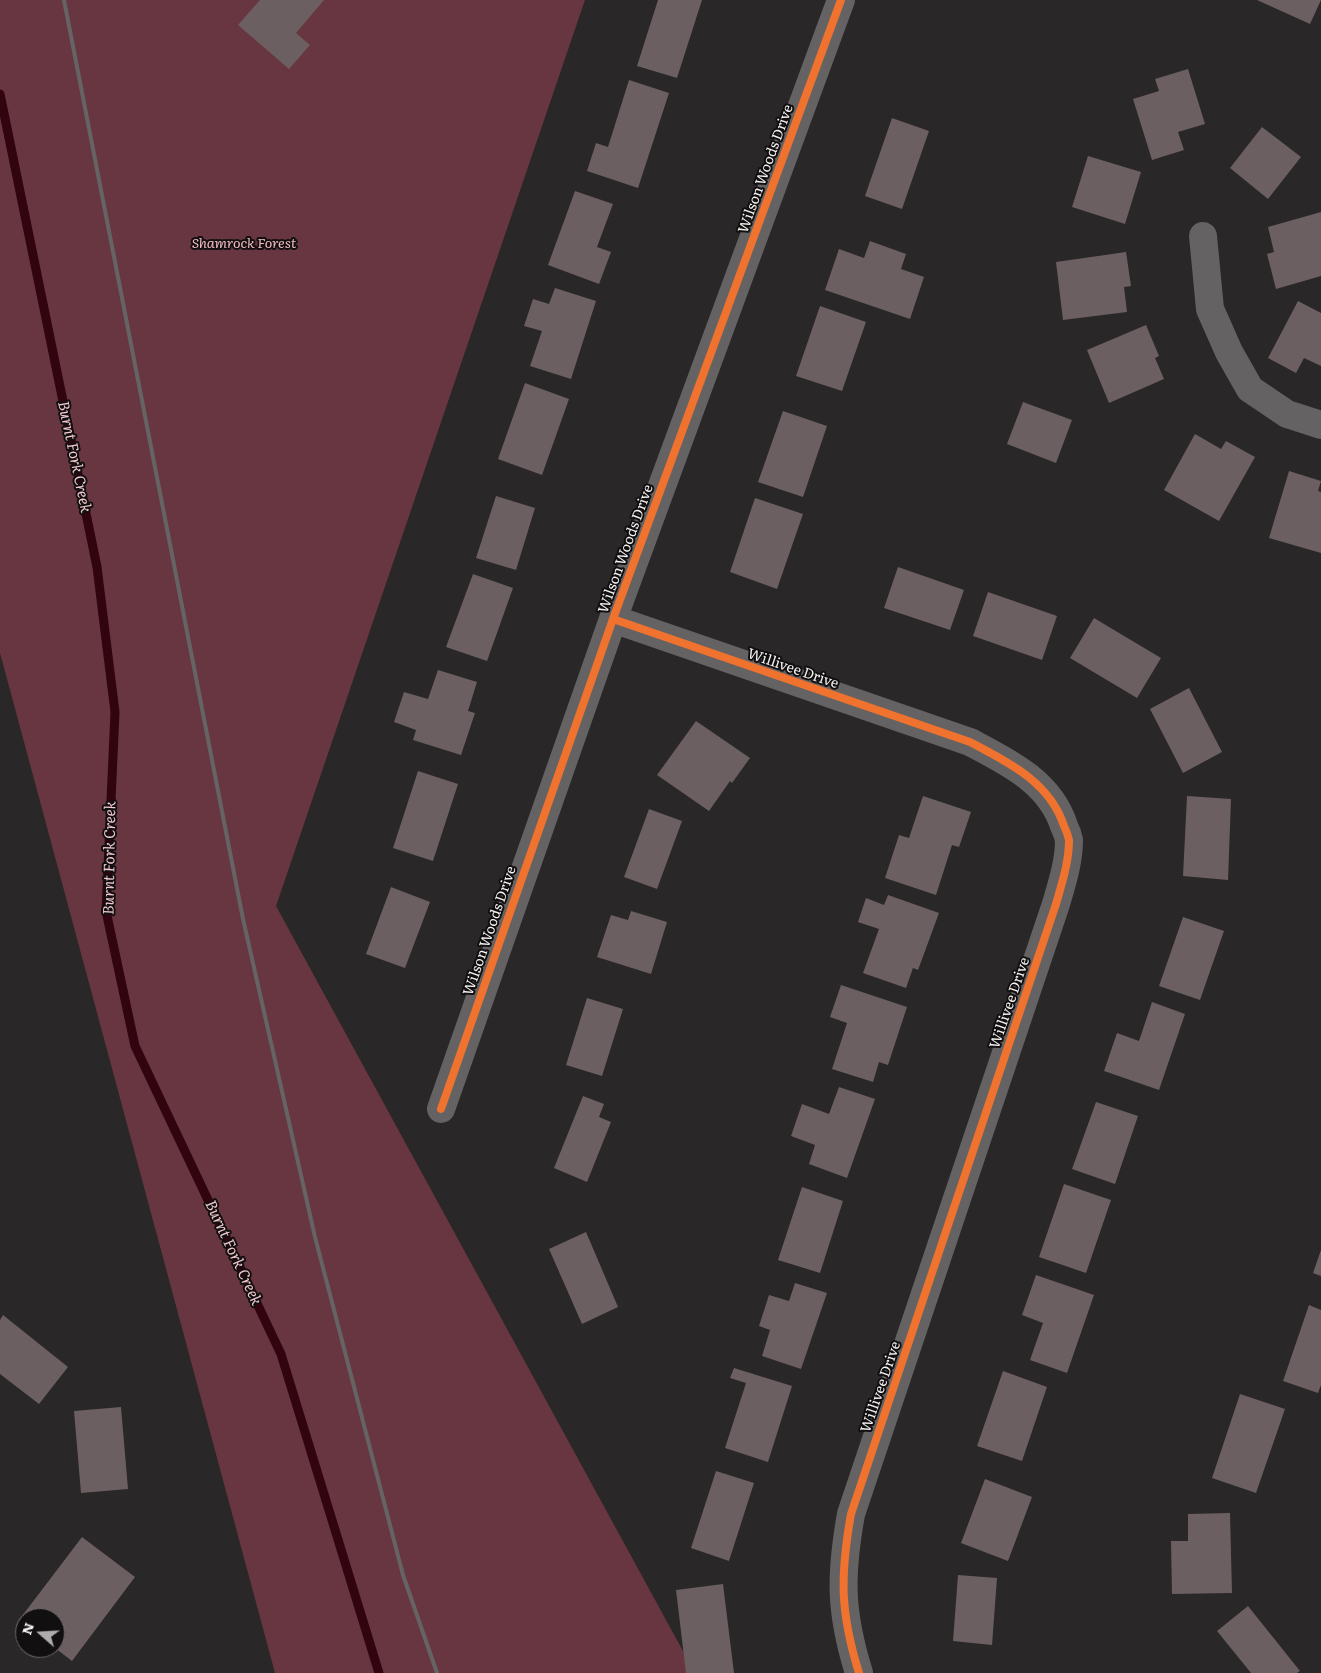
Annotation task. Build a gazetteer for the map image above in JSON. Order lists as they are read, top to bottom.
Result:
{
  "streets": {
    "street": ["Wilson Woods Drive", "Willivee Drive"]
  },
  "crossings": [
    ["Wilson Woods Drive", "Willivee Drive"]
  ],
  "water": ["Burnt Fork Creek"],
  "parks": ["Shamrock Forest"],
  "north": "left"
}
